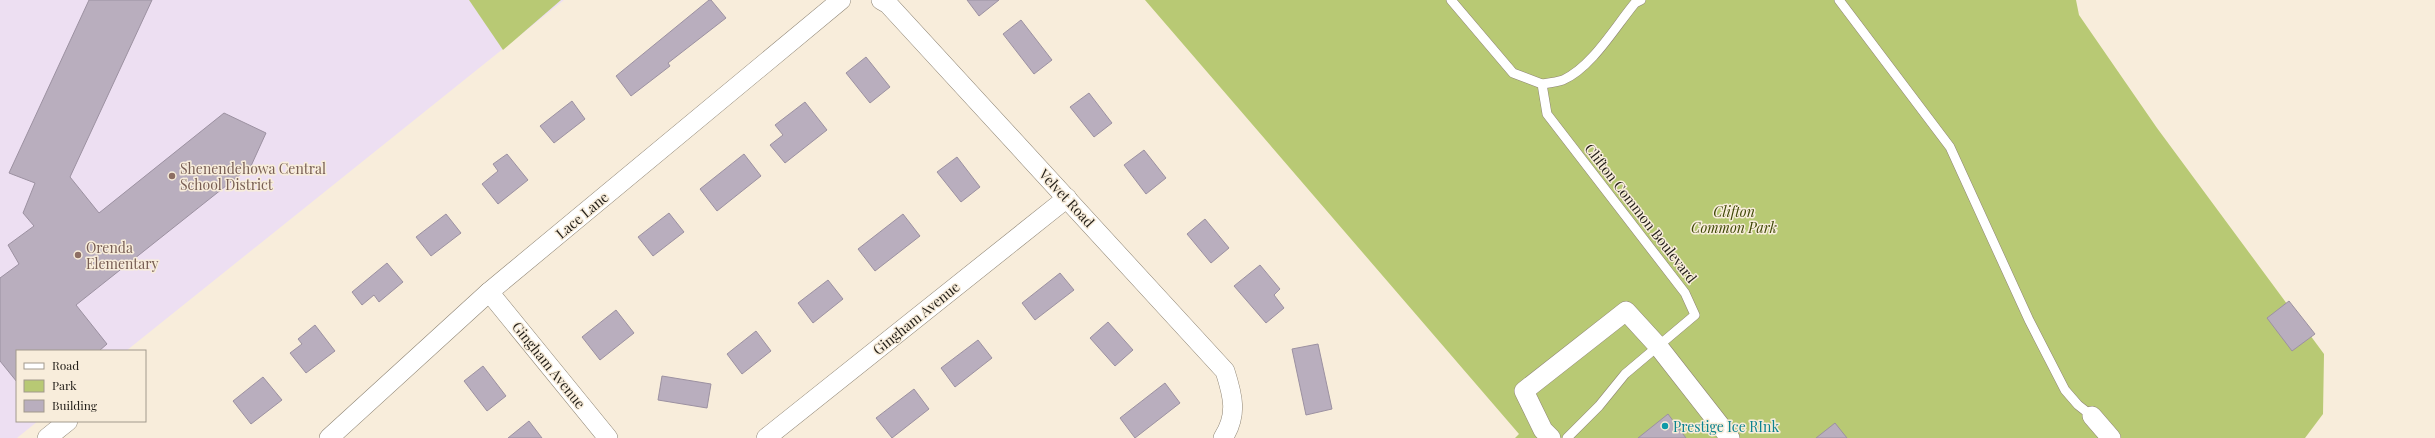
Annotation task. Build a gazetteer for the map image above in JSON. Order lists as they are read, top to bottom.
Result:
{
  "streets": {
    "street": ["Velvet Road", "Lace Lane", "Gingham Avenue"],
    "lane": ["Clifton Common Boulevard"]
  },
  "crossings": [
    ["Velvet Road", "Gingham Avenue"],
    ["Lace Lane", "Gingham Avenue"]
  ],
  "parks": ["Clifton Common Park"],
  "places": ["Shenendehowa Central School District", "Orenda Elementary", "Prestige Ice RInk"],
  "legend": ["Road", "Park", "Building"]
}
